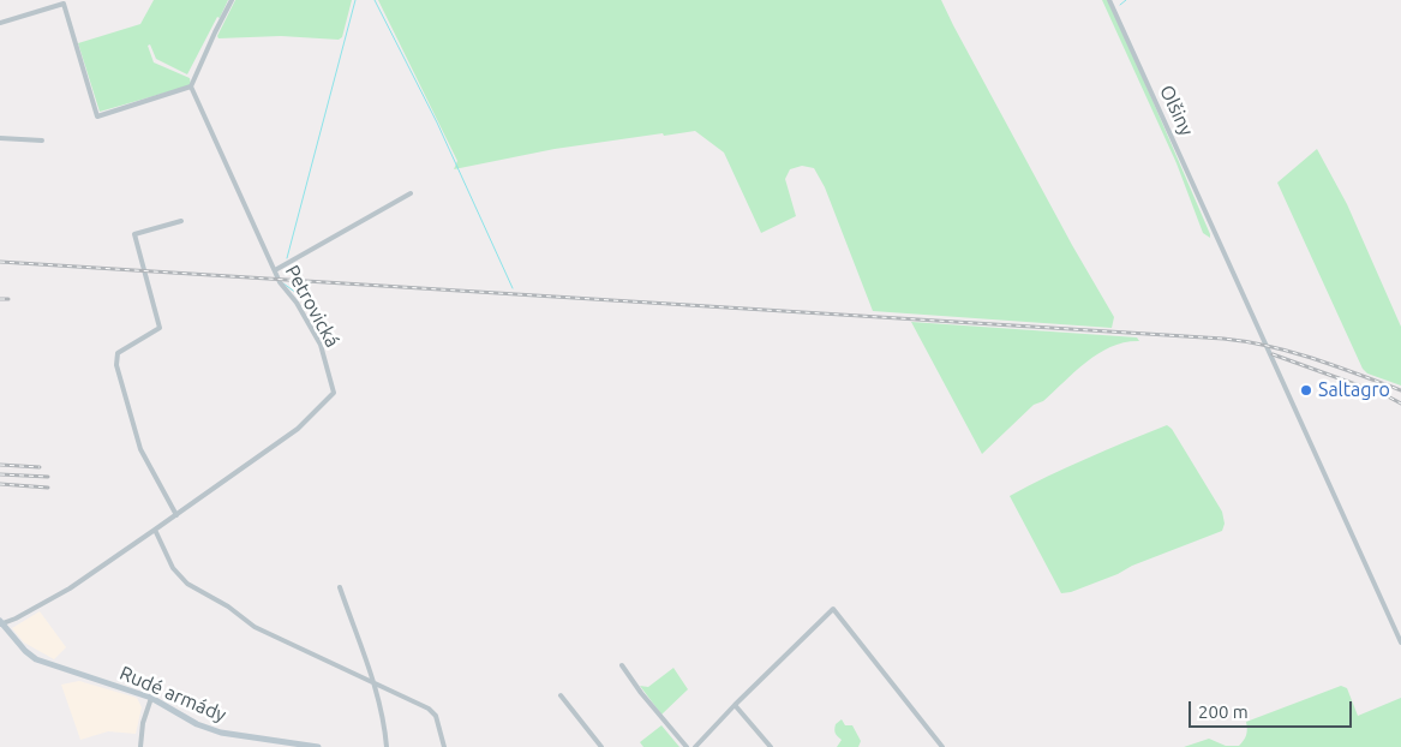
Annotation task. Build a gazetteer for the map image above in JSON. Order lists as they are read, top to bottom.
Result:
{
  "streets": {
    "main road": ["Rudé armády"],
    "street": ["Olšiny", "Petrovická"]
  },
  "crossings": [
    ["Petrovická", "Rudé armády"]
  ],
  "places": ["Saltagro"],
  "scale_bar": "200 m"
}
